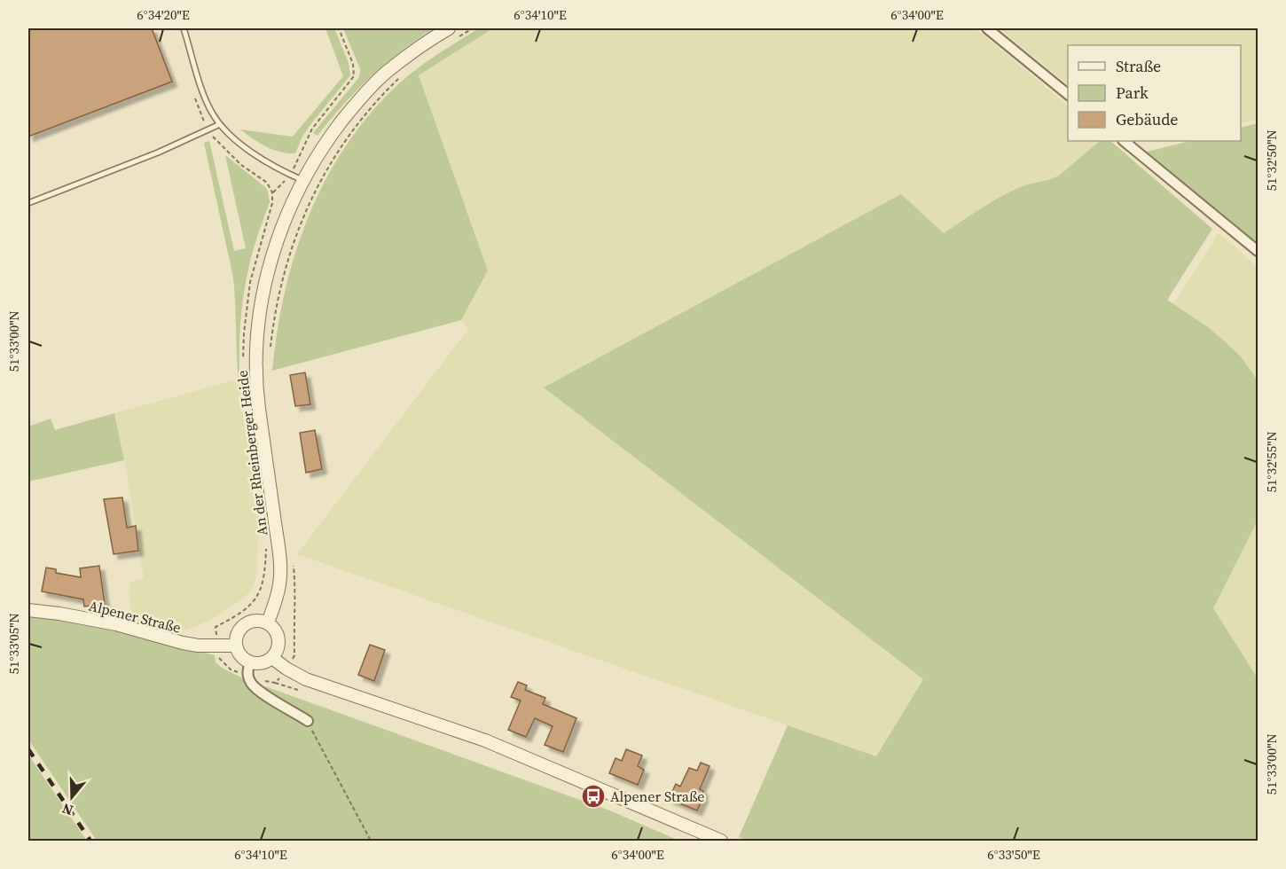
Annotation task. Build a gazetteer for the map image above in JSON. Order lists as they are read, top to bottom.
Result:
{
  "streets": {
    "street": ["An der Rheinberger Heide", "Alpener Straße"]
  },
  "crossings": [
    ["An der Rheinberger Heide", "Alpener Straße"]
  ],
  "places": {
    "bus stop": ["Alpener Straße"]
  },
  "legend": ["Straße", "Park", "Gebäude"],
  "north": "bottom",
  "coordinates": [
    "6°34'20\"E",
    "6°34'10\"E",
    "6°34'00\"E",
    "51°32'50\"N",
    "51°33'00\"N",
    "51°32'55\"N",
    "51°33'05\"N",
    "6°33'50\"E"
  ]
}
